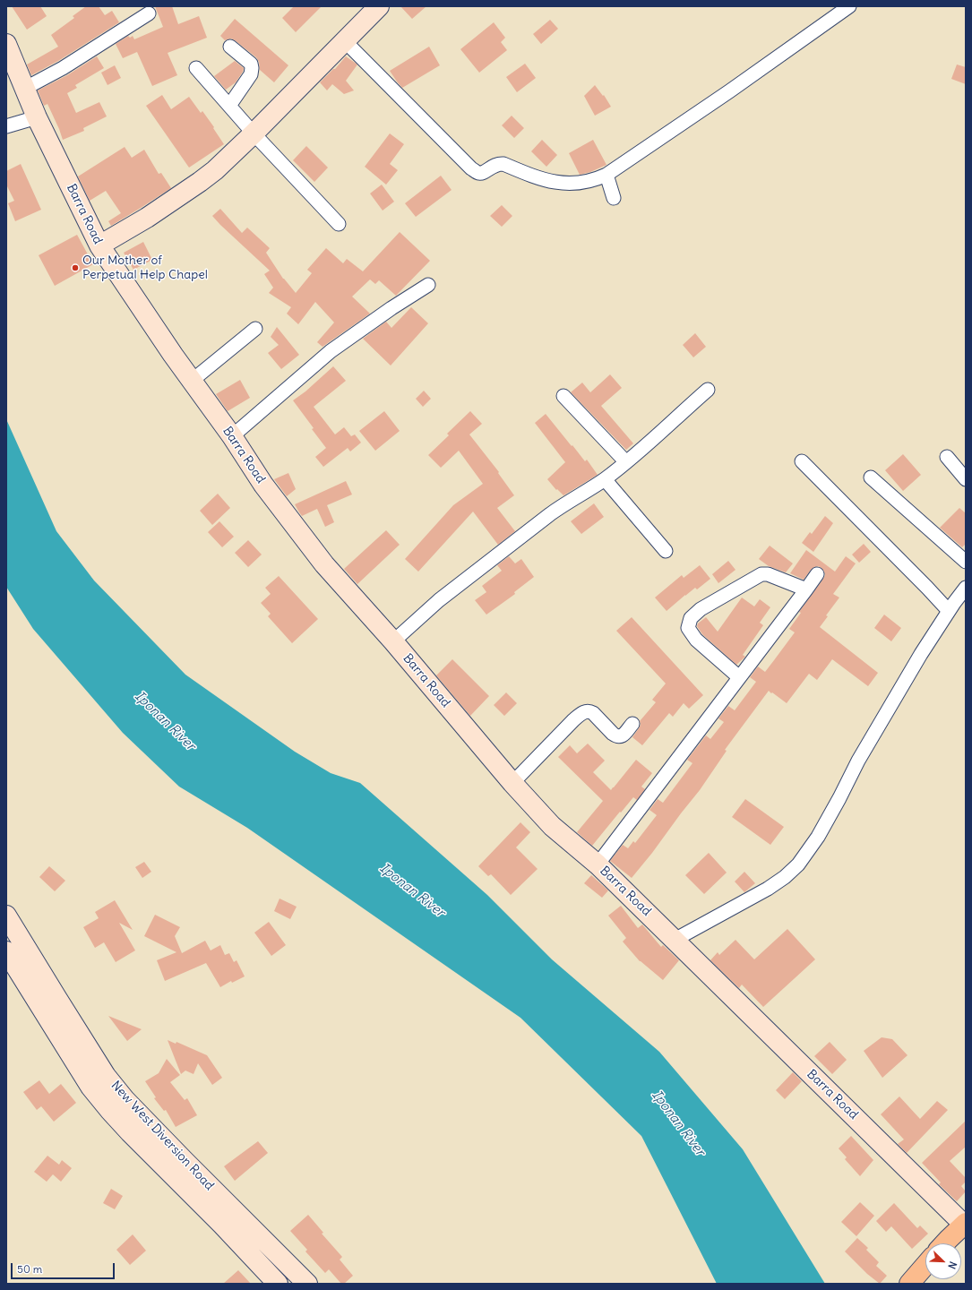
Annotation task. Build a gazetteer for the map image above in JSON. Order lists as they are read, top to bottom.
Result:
{
  "streets": {
    "street": ["Barra Road", "New West Diversion Road"]
  },
  "water": ["Iponan River"],
  "places": ["Our Mother of Perpetual Help Chapel"],
  "scale_bar": "50 m",
  "north": "bottom right"
}
